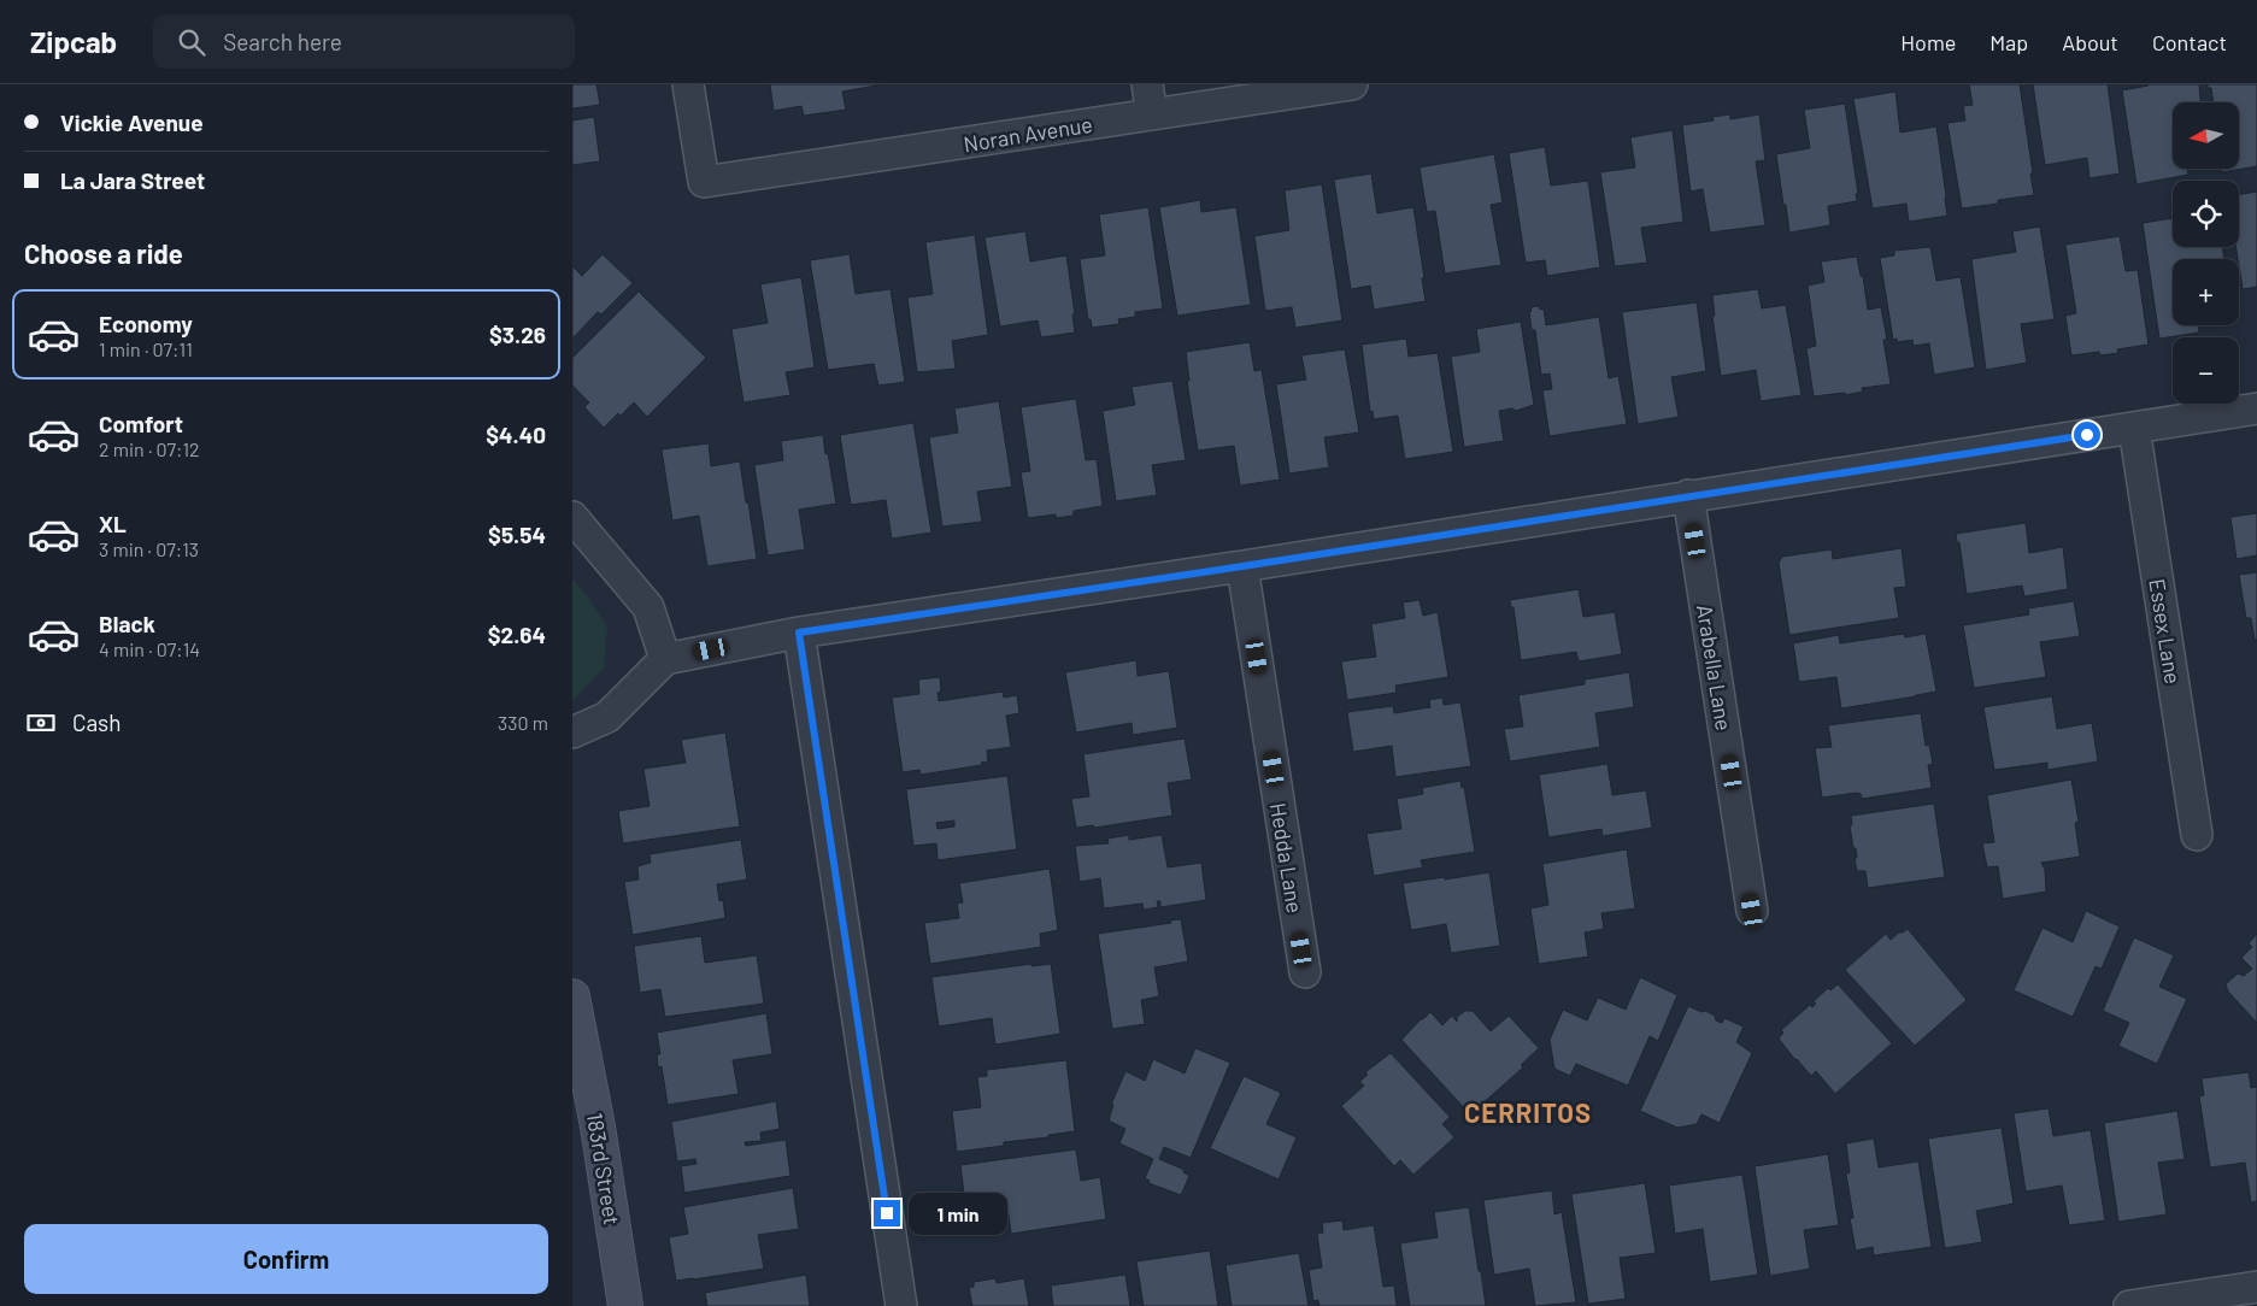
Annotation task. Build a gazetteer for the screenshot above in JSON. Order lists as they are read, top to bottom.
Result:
{
  "streets": {
    "street": [
      "Noran Avenue",
      "Essex Lane",
      "Arabella Lane",
      "Hedda Lane",
      "183rd Street"
    ]
  },
  "districts": ["CERRITOS"],
  "north": "left",
  "page": {
    "header": "Zipcab",
    "search": "Search here",
    "nav": [
      "Home",
      "Map",
      "About",
      "Contact"
    ],
    "banner": ["Vickie Avenue", "La Jara Street"],
    "map_buttons": ["+", "−"],
    "heading": "Choose a ride",
    "list": [
      {
        "name": "Economy",
        "note": "1 min · 07:11",
        "value": "$3.26"
      },
      {
        "name": "Comfort",
        "note": "2 min · 07:12",
        "value": "$4.40"
      },
      {
        "name": "XL",
        "note": "3 min · 07:13",
        "value": "$5.54"
      },
      {
        "name": "Black",
        "note": "4 min · 07:14",
        "value": "$2.64"
      }
    ],
    "pay": ["Cash", "330 m"],
    "bubble": "1 min",
    "buttons": "Confirm"
  }
}
